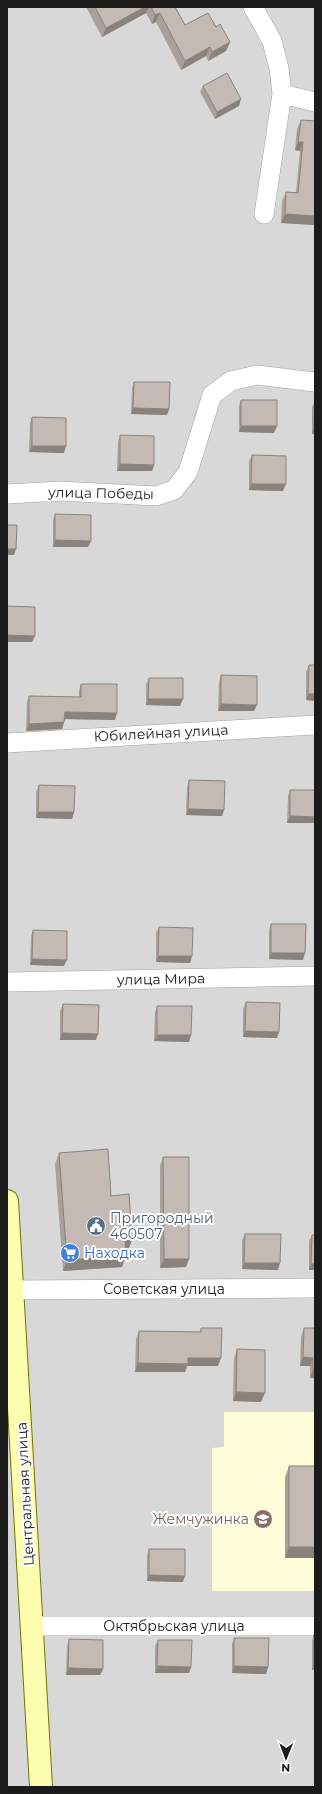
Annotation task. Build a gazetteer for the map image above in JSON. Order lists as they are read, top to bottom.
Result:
{
  "streets": {
    "street": [
      "улица Победы",
      "Юбилейная улица",
      "улица Мира",
      "Советская улица",
      "Центральная улица",
      "Октябрьская улица"
    ]
  },
  "crossings": [
    ["Советская улица", "Центральная улица"],
    ["Центральная улица", "Октябрьская улица"]
  ],
  "places": {
    "public building": ["Пригородный 460507"],
    "supermarket": ["Находка"],
    "school or university": ["Жемчужинка"]
  },
  "north": "bottom"
}
